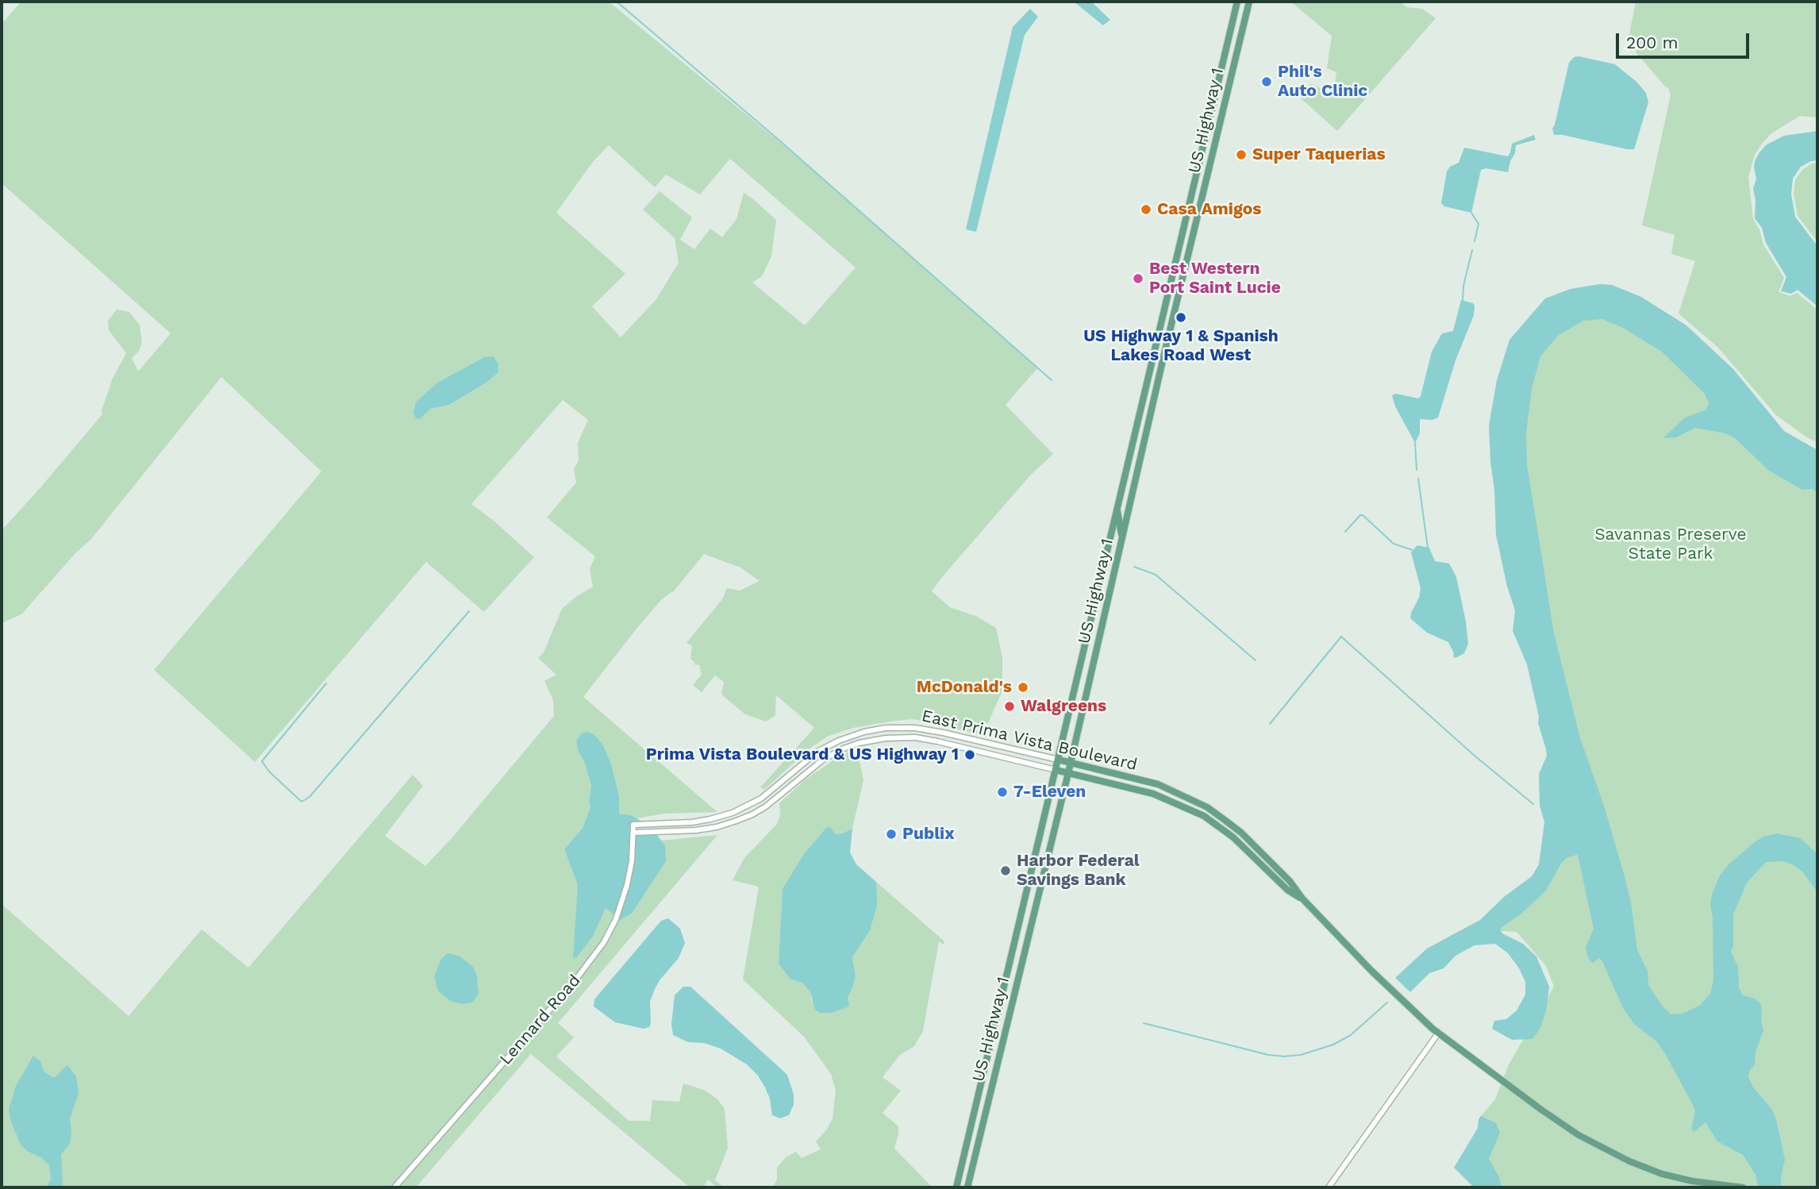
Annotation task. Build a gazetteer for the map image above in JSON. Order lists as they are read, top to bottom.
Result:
{
  "streets": {
    "main road": ["US Highway 1", "East Prima Vista Boulevard"],
    "street": ["Lennard Road"]
  },
  "crossings": [
    ["US Highway 1", "East Prima Vista Boulevard"],
    ["East Prima Vista Boulevard", "Lennard Road"]
  ],
  "parks": ["Savannas Preserve State Park"],
  "places": [
    "Phil's Auto Clinic",
    "Super Taquerias",
    "Casa Amigos",
    "Best Western Port Saint Lucie",
    "US Highway 1 & Spanish Lakes Road West",
    "McDonald's",
    "Walgreens",
    "Prima Vista Boulevard & US Highway 1",
    "7-Eleven",
    "Publix",
    "Harbor Federal Savings Bank"
  ],
  "scale_bar": "200 m"
}
